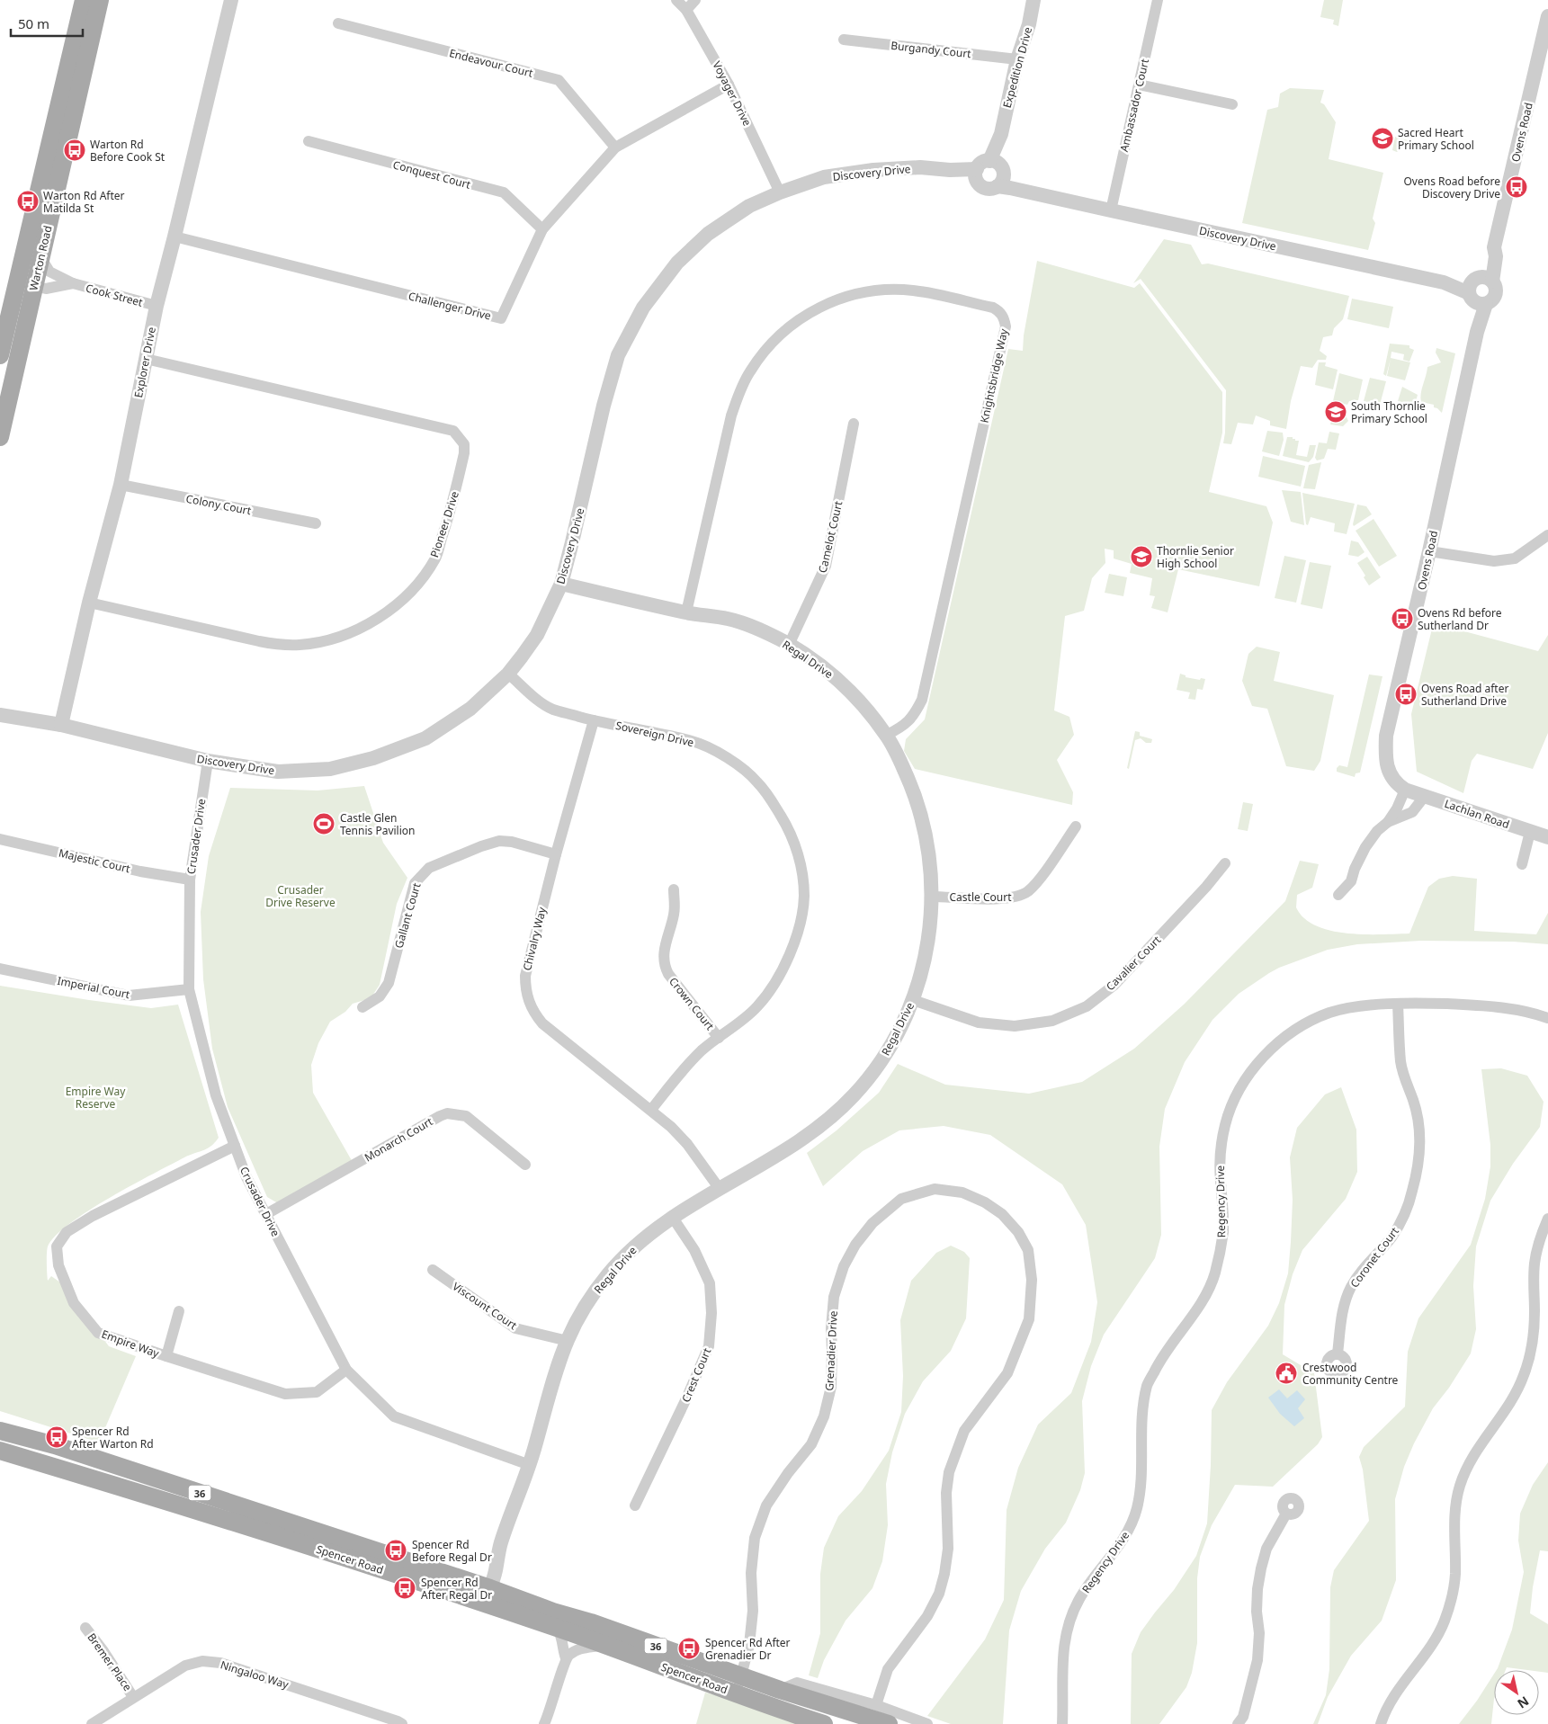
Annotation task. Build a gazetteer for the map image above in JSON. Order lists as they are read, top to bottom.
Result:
{
  "streets": {
    "main road": ["Warton Road", "36", "Spencer Road"],
    "street": [
      "Burgandy Court",
      "Endeavour Court",
      "Expedition Drive",
      "Voyager Drive",
      "Ambassador Court",
      "Ovens Road",
      "Discovery Drive",
      "Conquest Court",
      "Cook Street",
      "Challenger Drive",
      "Explorer Drive",
      "Knightsbridge Way",
      "Colony Court",
      "Pioneer Drive",
      "Camelot Court",
      "Regal Drive",
      "Sovereign Drive",
      "Lachlan Road",
      "Crusader Drive",
      "Majestic Court",
      "Castle Court",
      "Gallant Court",
      "Chivalry Way",
      "Cavalier Court",
      "Imperial Court",
      "Crown Court",
      "Monarch Court",
      "Regency Drive",
      "Coronet Court",
      "Viscount Court",
      "Empire Way",
      "Grenadier Drive",
      "Crest Court",
      "Bremer Place",
      "Ningaloo Way"
    ]
  },
  "crossings": [
    ["Burgandy Court", "Expedition Drive"],
    ["Endeavour Court", "Challenger Drive"],
    ["Expedition Drive", "Discovery Drive"],
    ["Voyager Drive", "Discovery Drive"],
    ["Voyager Drive", "Challenger Drive"],
    ["Ambassador Court", "Discovery Drive"],
    ["Ovens Road", "Discovery Drive"],
    ["Ovens Road", "Lachlan Road"],
    ["Discovery Drive", "Explorer Drive"],
    ["Discovery Drive", "Regal Drive"],
    ["Discovery Drive", "Sovereign Drive"],
    ["Discovery Drive", "Crusader Drive"],
    ["Conquest Court", "Challenger Drive"],
    ["Warton Road", "Cook Street"],
    ["Cook Street", "Explorer Drive"],
    ["Challenger Drive", "Explorer Drive"],
    ["Explorer Drive", "Colony Court"],
    ["Explorer Drive", "Pioneer Drive"],
    ["Knightsbridge Way", "Regal Drive"],
    ["Camelot Court", "Regal Drive"],
    ["Regal Drive", "Crusader Drive"],
    ["Regal Drive", "Castle Court"],
    ["Regal Drive", "Chivalry Way"],
    ["Regal Drive", "Cavalier Court"],
    ["Regal Drive", "Viscount Court"],
    ["Regal Drive", "Crest Court"],
    ["Regal Drive", "Spencer Road"],
    ["Sovereign Drive", "Chivalry Way"],
    ["Sovereign Drive", "Crown Court"],
    ["Crusader Drive", "Majestic Court"],
    ["Crusader Drive", "Imperial Court"],
    ["Crusader Drive", "Monarch Court"],
    ["Crusader Drive", "Empire Way"],
    ["Gallant Court", "Chivalry Way"],
    ["Regency Drive", "Coronet Court"],
    ["Grenadier Drive", "Spencer Road"],
    ["Bremer Place", "Ningaloo Way"]
  ],
  "parks": ["Crusader Drive Reserve", "Empire Way Reserve"],
  "places": {
    "school or university": ["Sacred Heart Primary School", "South Thornlie Primary School", "Thornlie Senior High School"],
    "bus stop": [
      "Warton Rd Before Cook St",
      "Ovens Road before Discovery Drive",
      "Warton Rd After Matilda St",
      "Ovens Rd before Sutherland Dr",
      "Ovens Road after Sutherland Drive",
      "Spencer Rd After Warton Rd",
      "Spencer Rd Before Regal Dr",
      "Spencer Rd After Regal Dr",
      "Spencer Rd After Grenadier Dr"
    ],
    "sports": ["Castle Glen Tennis Pavilion"],
    "public building": ["Crestwood Community Centre"]
  },
  "scale_bar": "50 m",
  "north": "bottom right"
}
